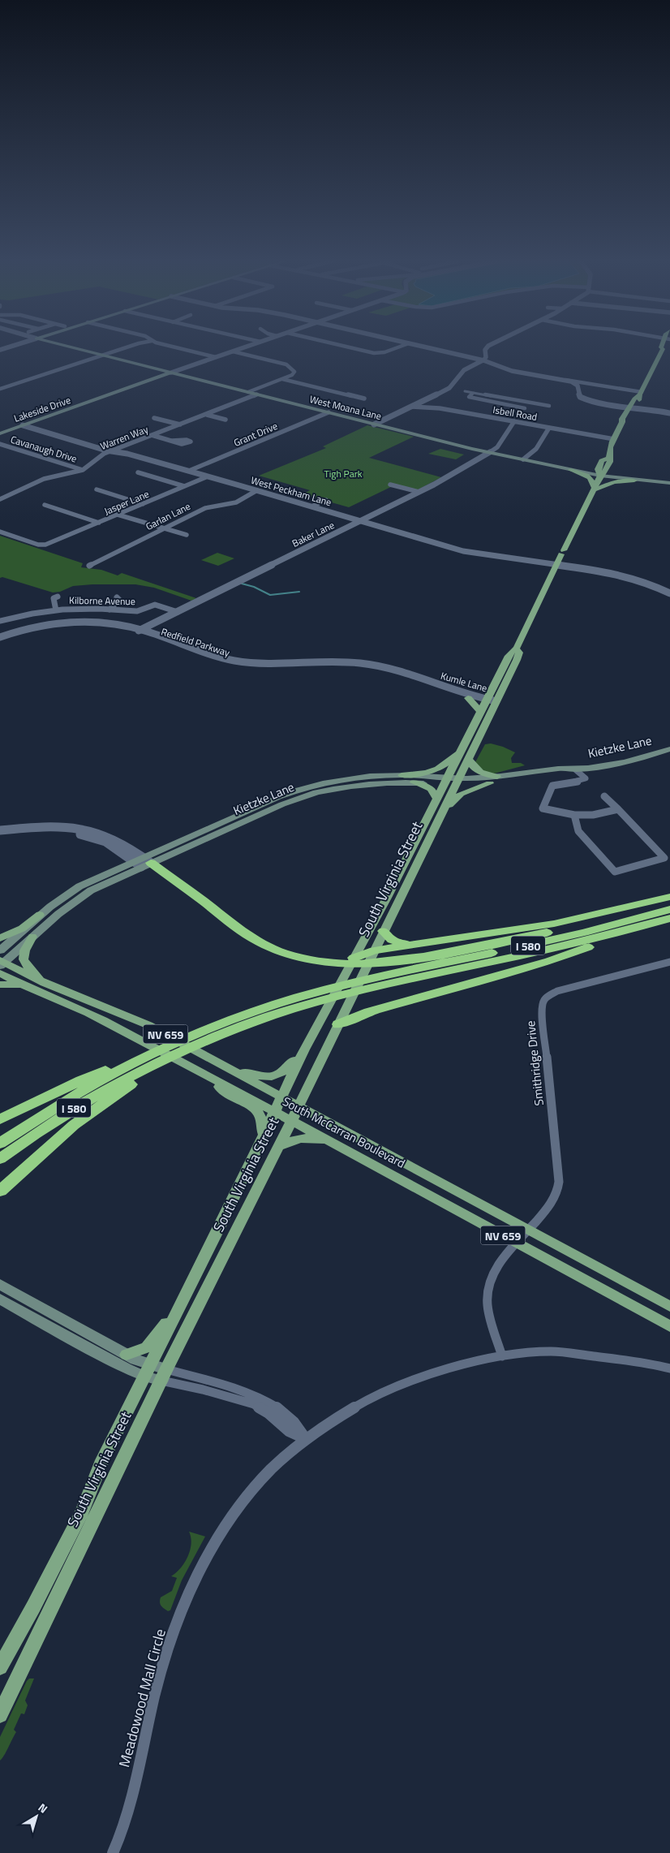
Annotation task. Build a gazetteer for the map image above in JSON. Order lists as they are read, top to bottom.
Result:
{
  "streets": {
    "highway": ["I 580"],
    "main road": [
      "West Moana Lane",
      "Lakeside Drive",
      "Kietzke Lane",
      "South Virginia Street",
      "NV 659",
      "South McCarran Boulevard"
    ],
    "street": [
      "Isbell Road",
      "Grant Drive",
      "Warren Way",
      "Cavanaugh Drive",
      "West Peckham Lane",
      "Jasper Lane",
      "Garlan Lane",
      "Baker Lane",
      "Kilborne Avenue",
      "Redfield Parkway",
      "Kumle Lane",
      "Smithridge Drive",
      "Meadowood Mall Circle"
    ]
  },
  "crossings": [
    ["West Moana Lane", "Lakeside Drive"],
    ["West Moana Lane", "Grant Drive"],
    ["West Moana Lane", "Warren Way"],
    ["West Moana Lane", "Baker Lane"],
    ["West Moana Lane", "South Virginia Street"],
    ["Lakeside Drive", "West Peckham Lane"],
    ["Isbell Road", "South Virginia Street"],
    ["Grant Drive", "West Peckham Lane"],
    ["Warren Way", "Cavanaugh Drive"],
    ["Warren Way", "West Peckham Lane"],
    ["West Peckham Lane", "Jasper Lane"],
    ["West Peckham Lane", "Garlan Lane"],
    ["West Peckham Lane", "Baker Lane"],
    ["West Peckham Lane", "South Virginia Street"],
    ["Baker Lane", "Kilborne Avenue"],
    ["Baker Lane", "Redfield Parkway"],
    ["Redfield Parkway", "Kumle Lane"],
    ["Kumle Lane", "South Virginia Street"],
    ["Kietzke Lane", "South Virginia Street"],
    ["Kietzke Lane", "South McCarran Boulevard"],
    ["South Virginia Street", "South McCarran Boulevard"],
    ["Smithridge Drive", "South McCarran Boulevard"],
    ["Smithridge Drive", "Meadowood Mall Circle"]
  ],
  "parks": ["Tigh Park"],
  "north": "top right"
}
